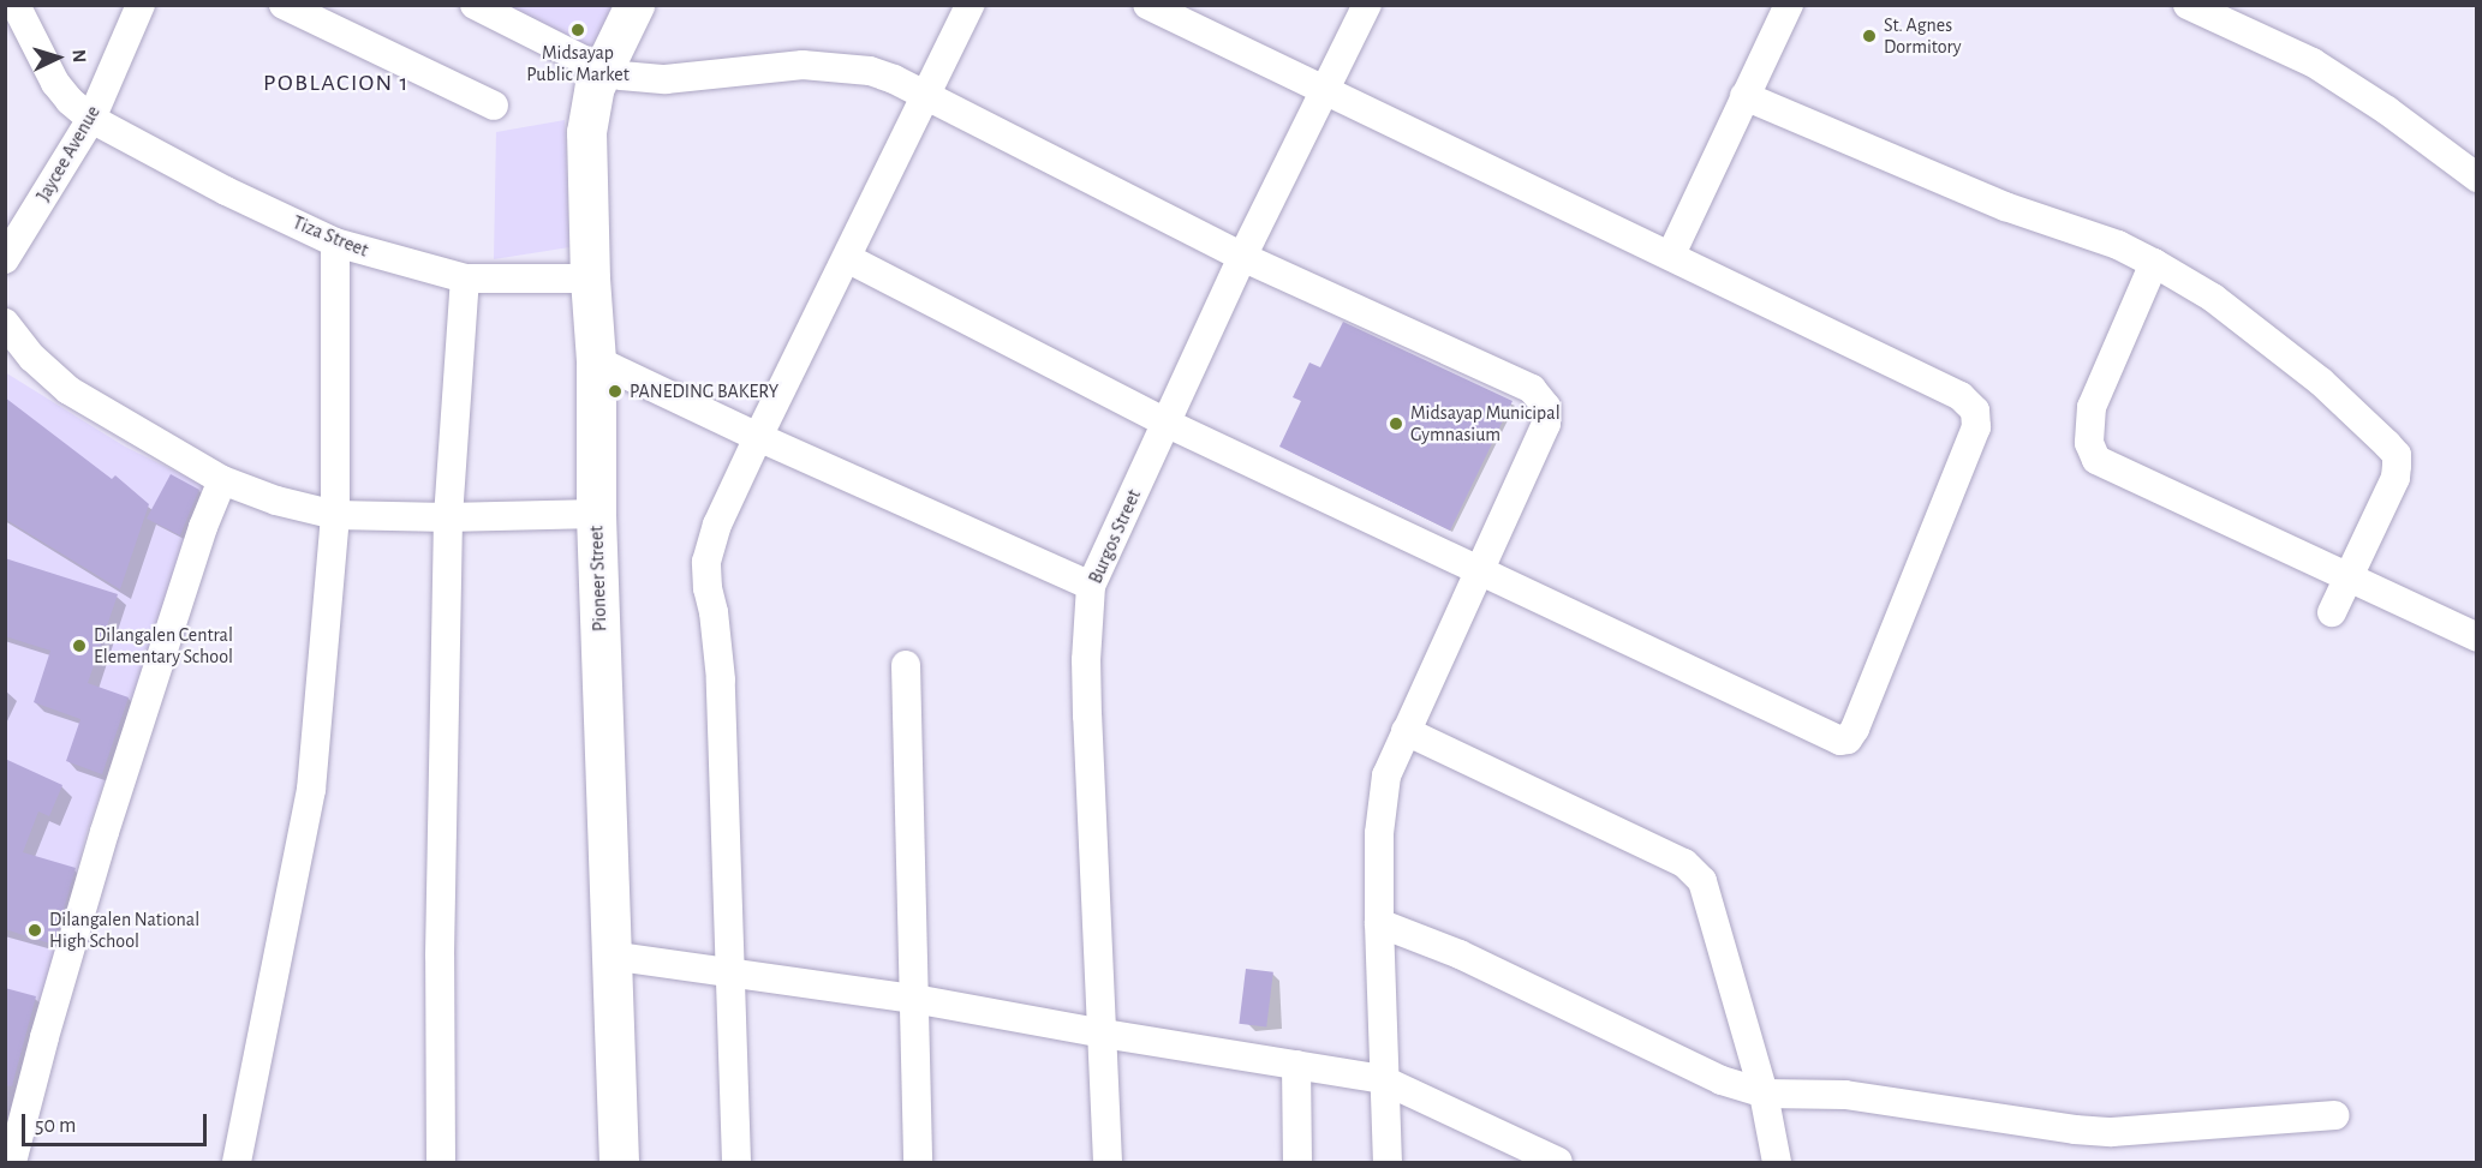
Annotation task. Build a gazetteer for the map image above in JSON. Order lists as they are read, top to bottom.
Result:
{
  "streets": {
    "main road": ["Pioneer Street"],
    "street": ["Jaycee Avenue", "Tiza Street", "Burgos Street"]
  },
  "crossings": [
    ["Jaycee Avenue", "Tiza Street"],
    ["Tiza Street", "Pioneer Street"]
  ],
  "districts": ["POBLACION 1"],
  "places": [
    "Midsayap Public Market",
    "St. Agnes Dormitory",
    "PANEDING BAKERY",
    "Midsayap Municipal Gymnasium",
    "Dilangalen Central Elementary School",
    "Dilangalen National High School"
  ],
  "scale_bar": "50 m",
  "north": "right"
}
